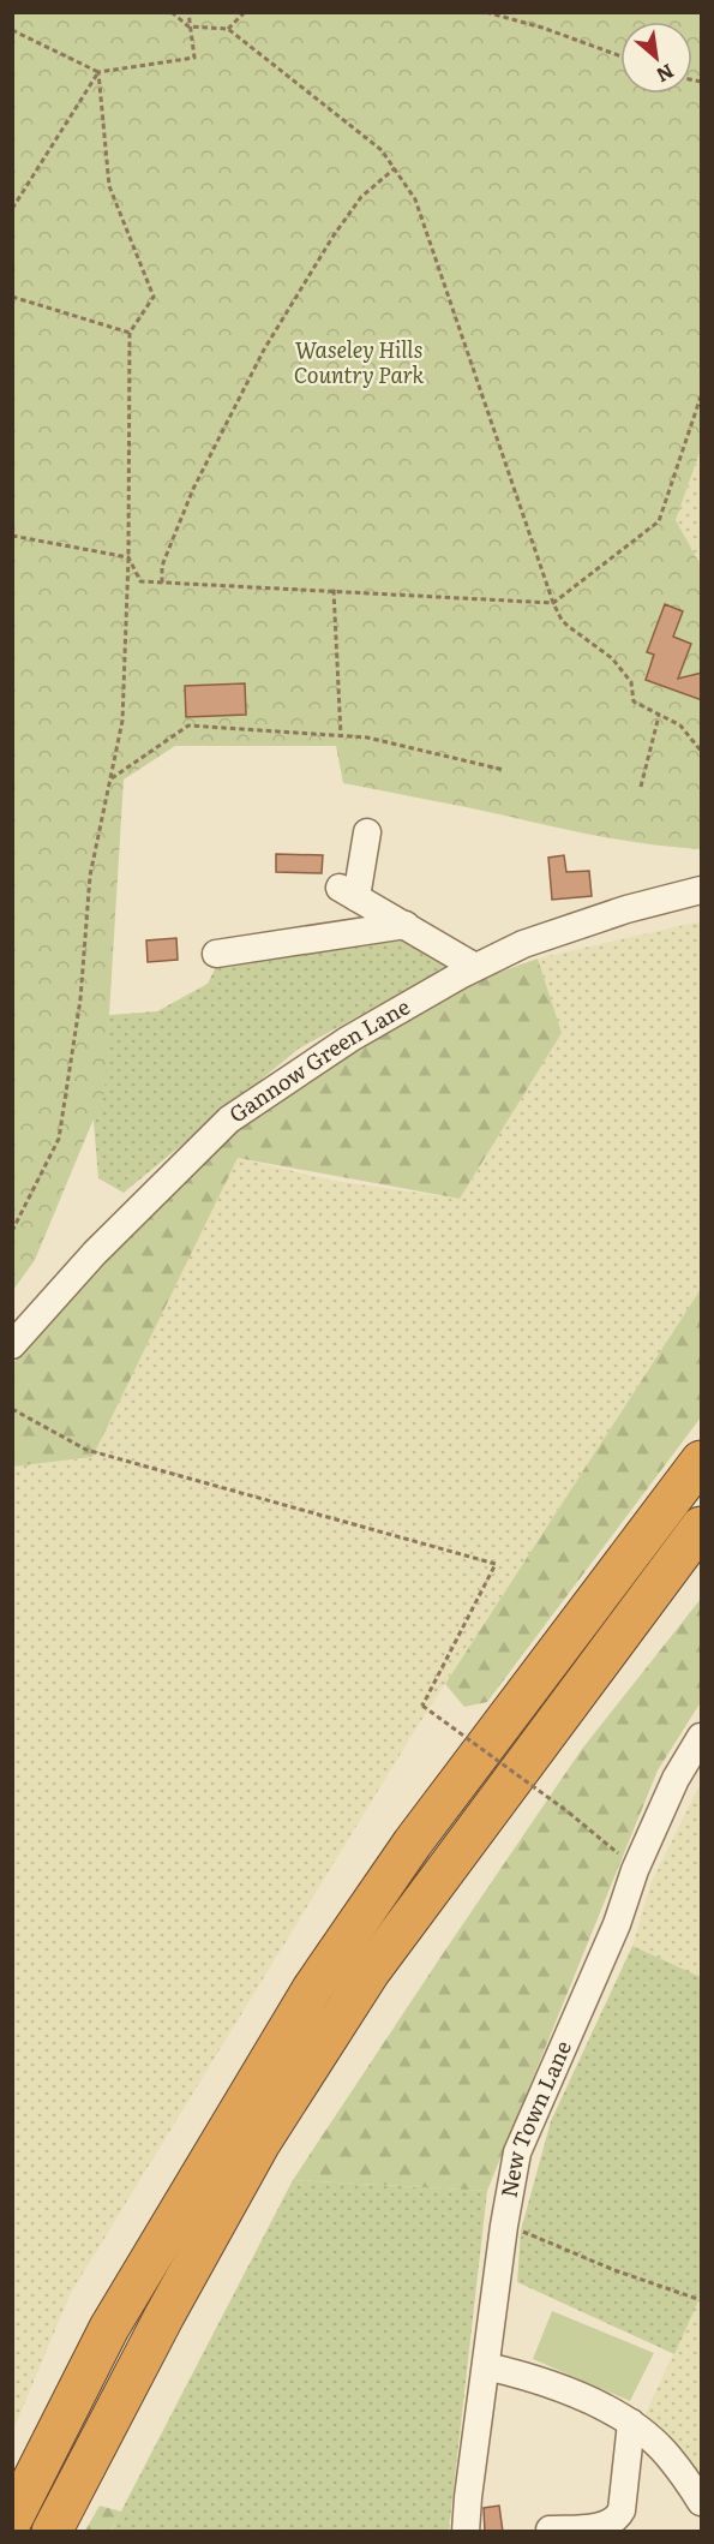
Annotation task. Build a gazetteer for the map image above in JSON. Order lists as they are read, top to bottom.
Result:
{
  "streets": {
    "street": ["Gannow Green Lane", "New Town Lane"]
  },
  "parks": ["Waseley Hills Country Park"],
  "north": "bottom right"
}
